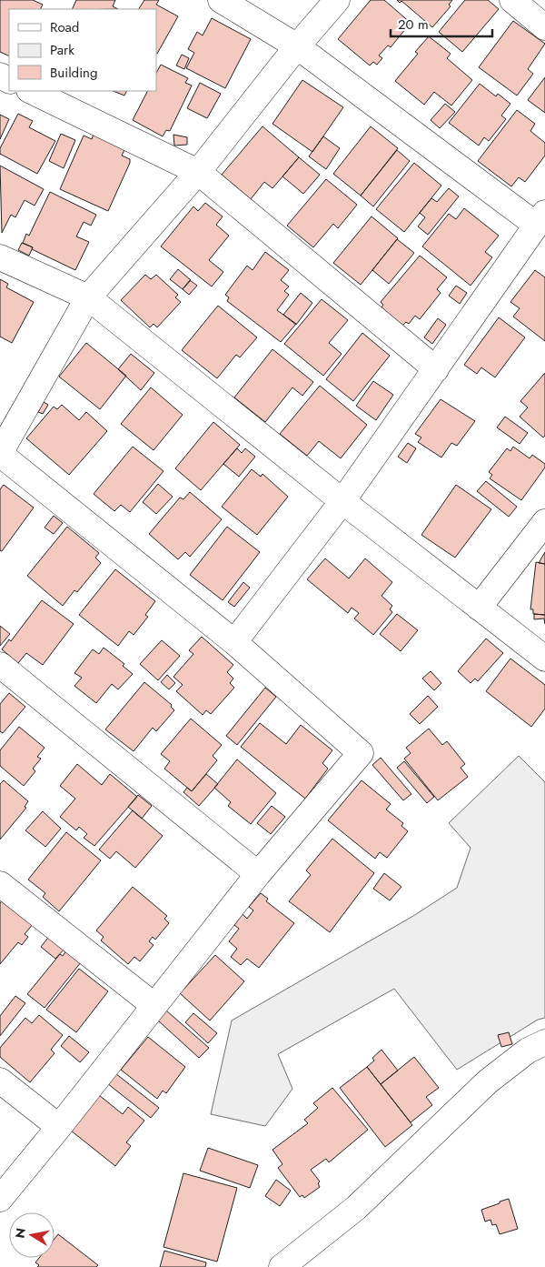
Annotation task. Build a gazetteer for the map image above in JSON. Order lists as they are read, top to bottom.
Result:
{
  "legend": ["Road", "Park", "Building"],
  "scale_bar": "20 m",
  "north": "left"
}
